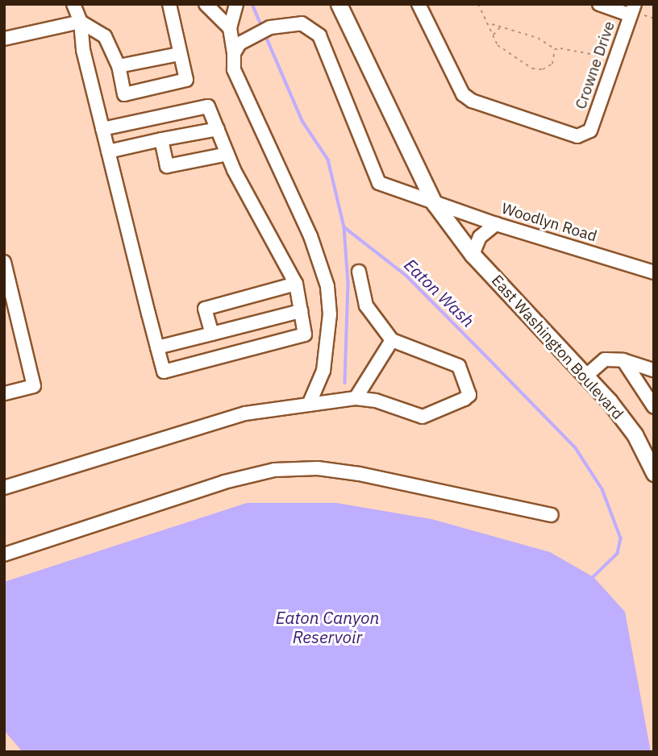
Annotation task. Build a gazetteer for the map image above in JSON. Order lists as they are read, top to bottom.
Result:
{
  "streets": {
    "main road": ["East Washington Boulevard"],
    "street": ["Crowne Drive", "Woodlyn Road"]
  },
  "crossings": [
    ["Woodlyn Road", "East Washington Boulevard"]
  ],
  "water": ["Eaton Wash", "Eaton Canyon Reservoir"]
}
